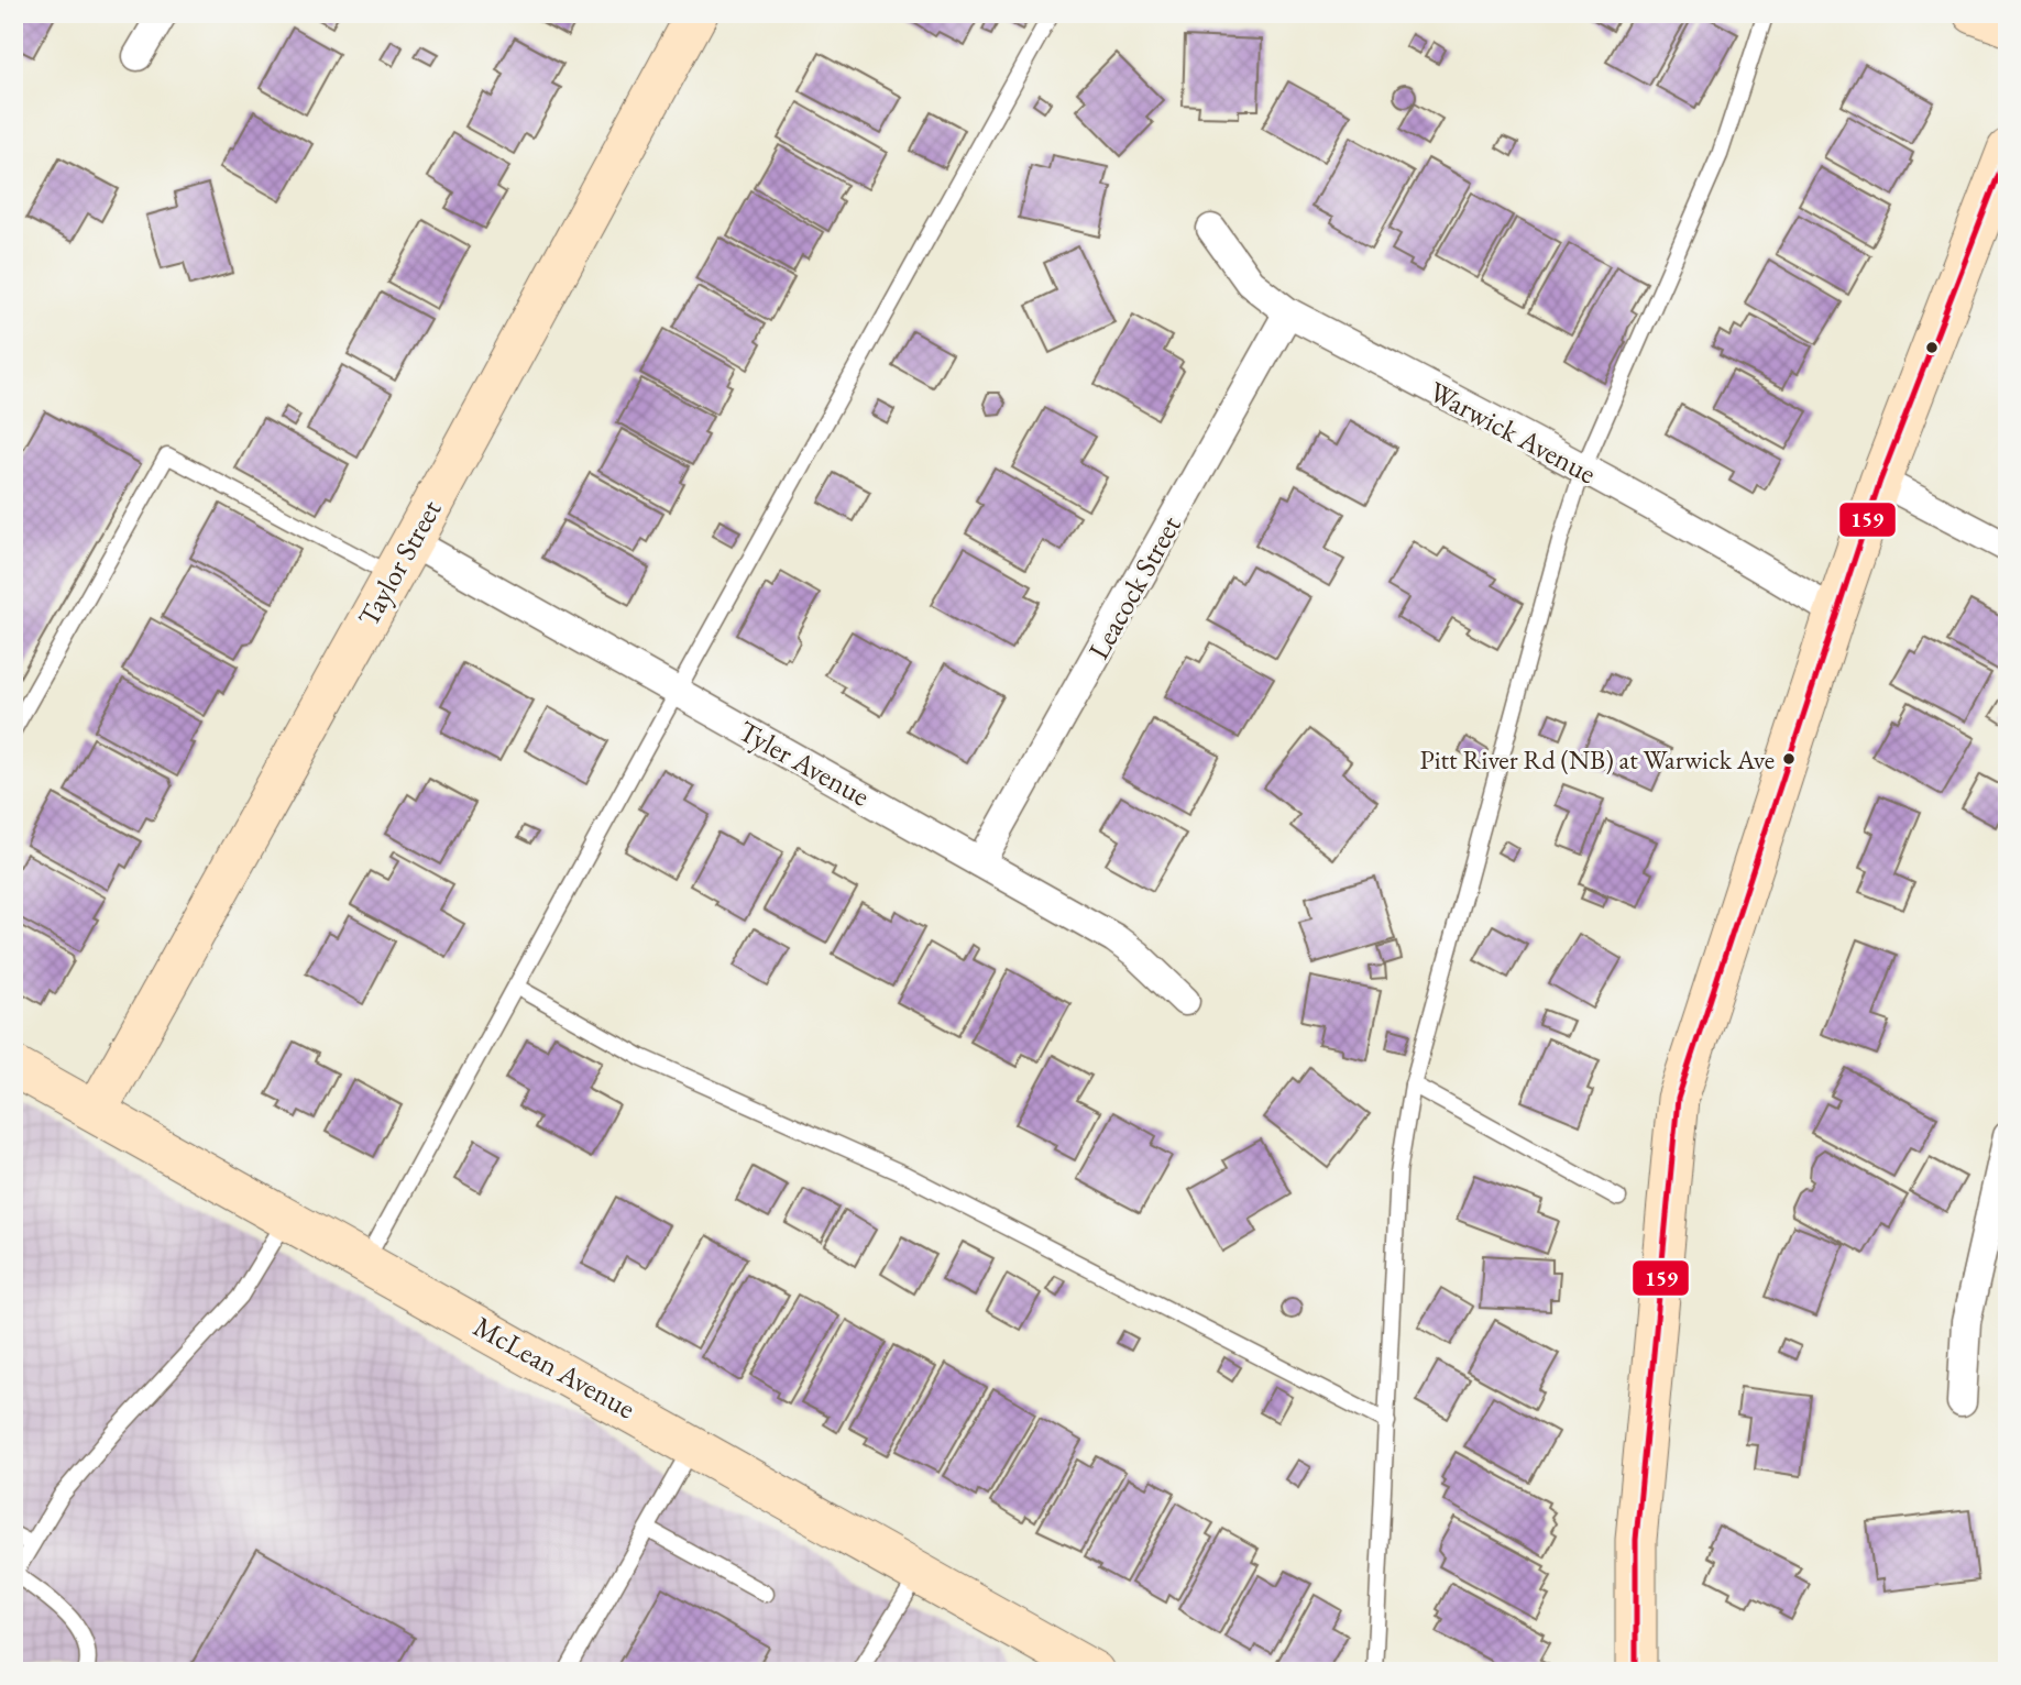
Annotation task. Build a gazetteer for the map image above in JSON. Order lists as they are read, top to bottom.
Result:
{
  "streets": {
    "main road": ["Taylor Street", "McLean Avenue"],
    "street": ["Warwick Avenue", "Leacock Street", "Tyler Avenue"]
  },
  "crossings": [
    ["Warwick Avenue", "Leacock Street"],
    ["Taylor Street", "Tyler Avenue"],
    ["Taylor Street", "McLean Avenue"],
    ["Leacock Street", "Tyler Avenue"]
  ],
  "places": ["Pitt River Rd (NB) at Warwick Ave"],
  "lines": ["transit line 159"]
}
